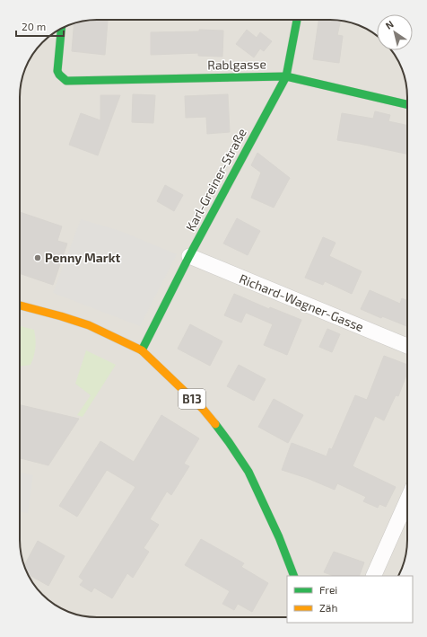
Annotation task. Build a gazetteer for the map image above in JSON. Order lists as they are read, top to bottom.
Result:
{
  "streets": {
    "street": [
      "Rablgasse",
      "Karl-Greiner-Straße",
      "Richard-Wagner-Gasse",
      "B13"
    ]
  },
  "crossings": [
    ["Rablgasse", "Karl-Greiner-Straße"],
    ["Karl-Greiner-Straße", "Richard-Wagner-Gasse"],
    ["Karl-Greiner-Straße", "B13"]
  ],
  "places": ["Penny Markt"],
  "legend": ["Frei", "Zäh"],
  "scale_bar": "20 m",
  "north": "top left"
}
